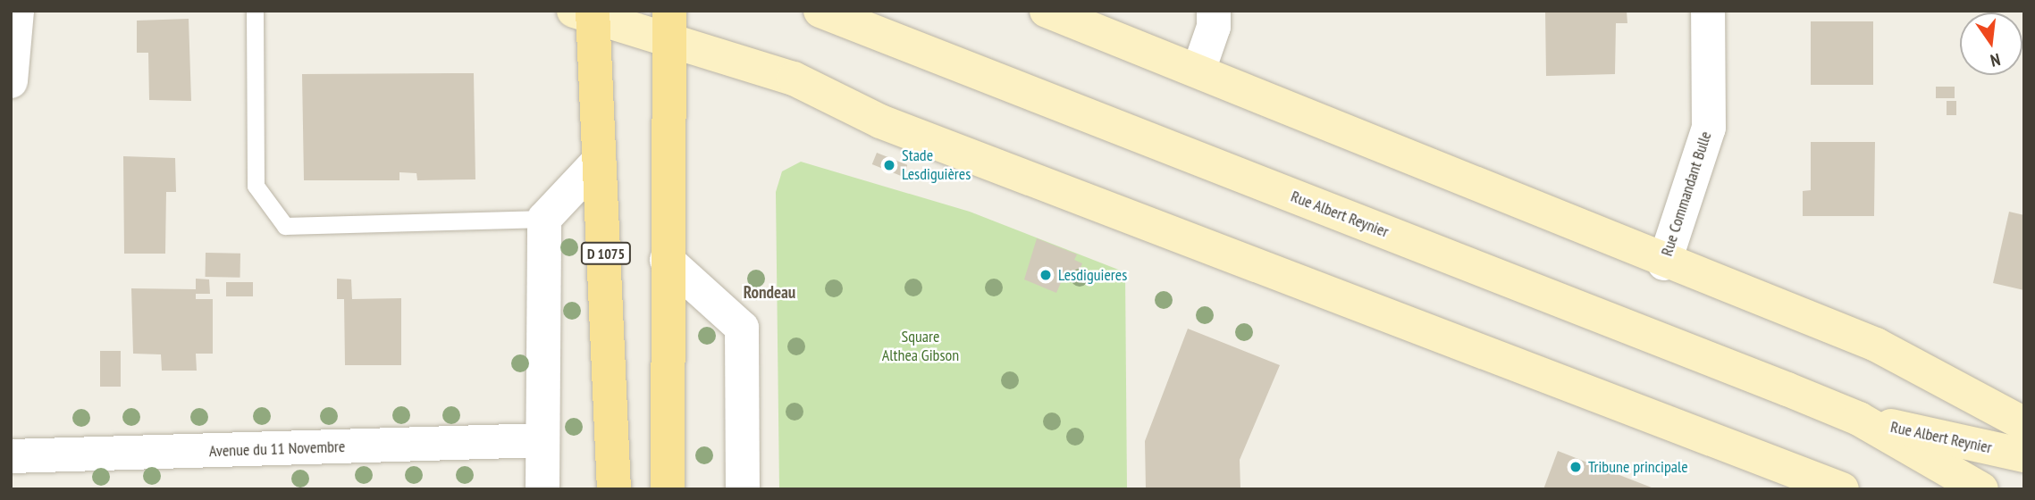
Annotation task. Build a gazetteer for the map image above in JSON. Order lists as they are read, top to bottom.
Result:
{
  "streets": {
    "main road": ["Rue Albert Reynier", "D 1075"],
    "street": ["Rue Commandant Bulle", "Avenue du 11 Novembre"]
  },
  "districts": ["Rondeau"],
  "parks": ["Square Althea Gibson"],
  "places": ["Stade Lesdiguières", "Lesdiguieres", "Tribune principale"],
  "north": "bottom"
}
